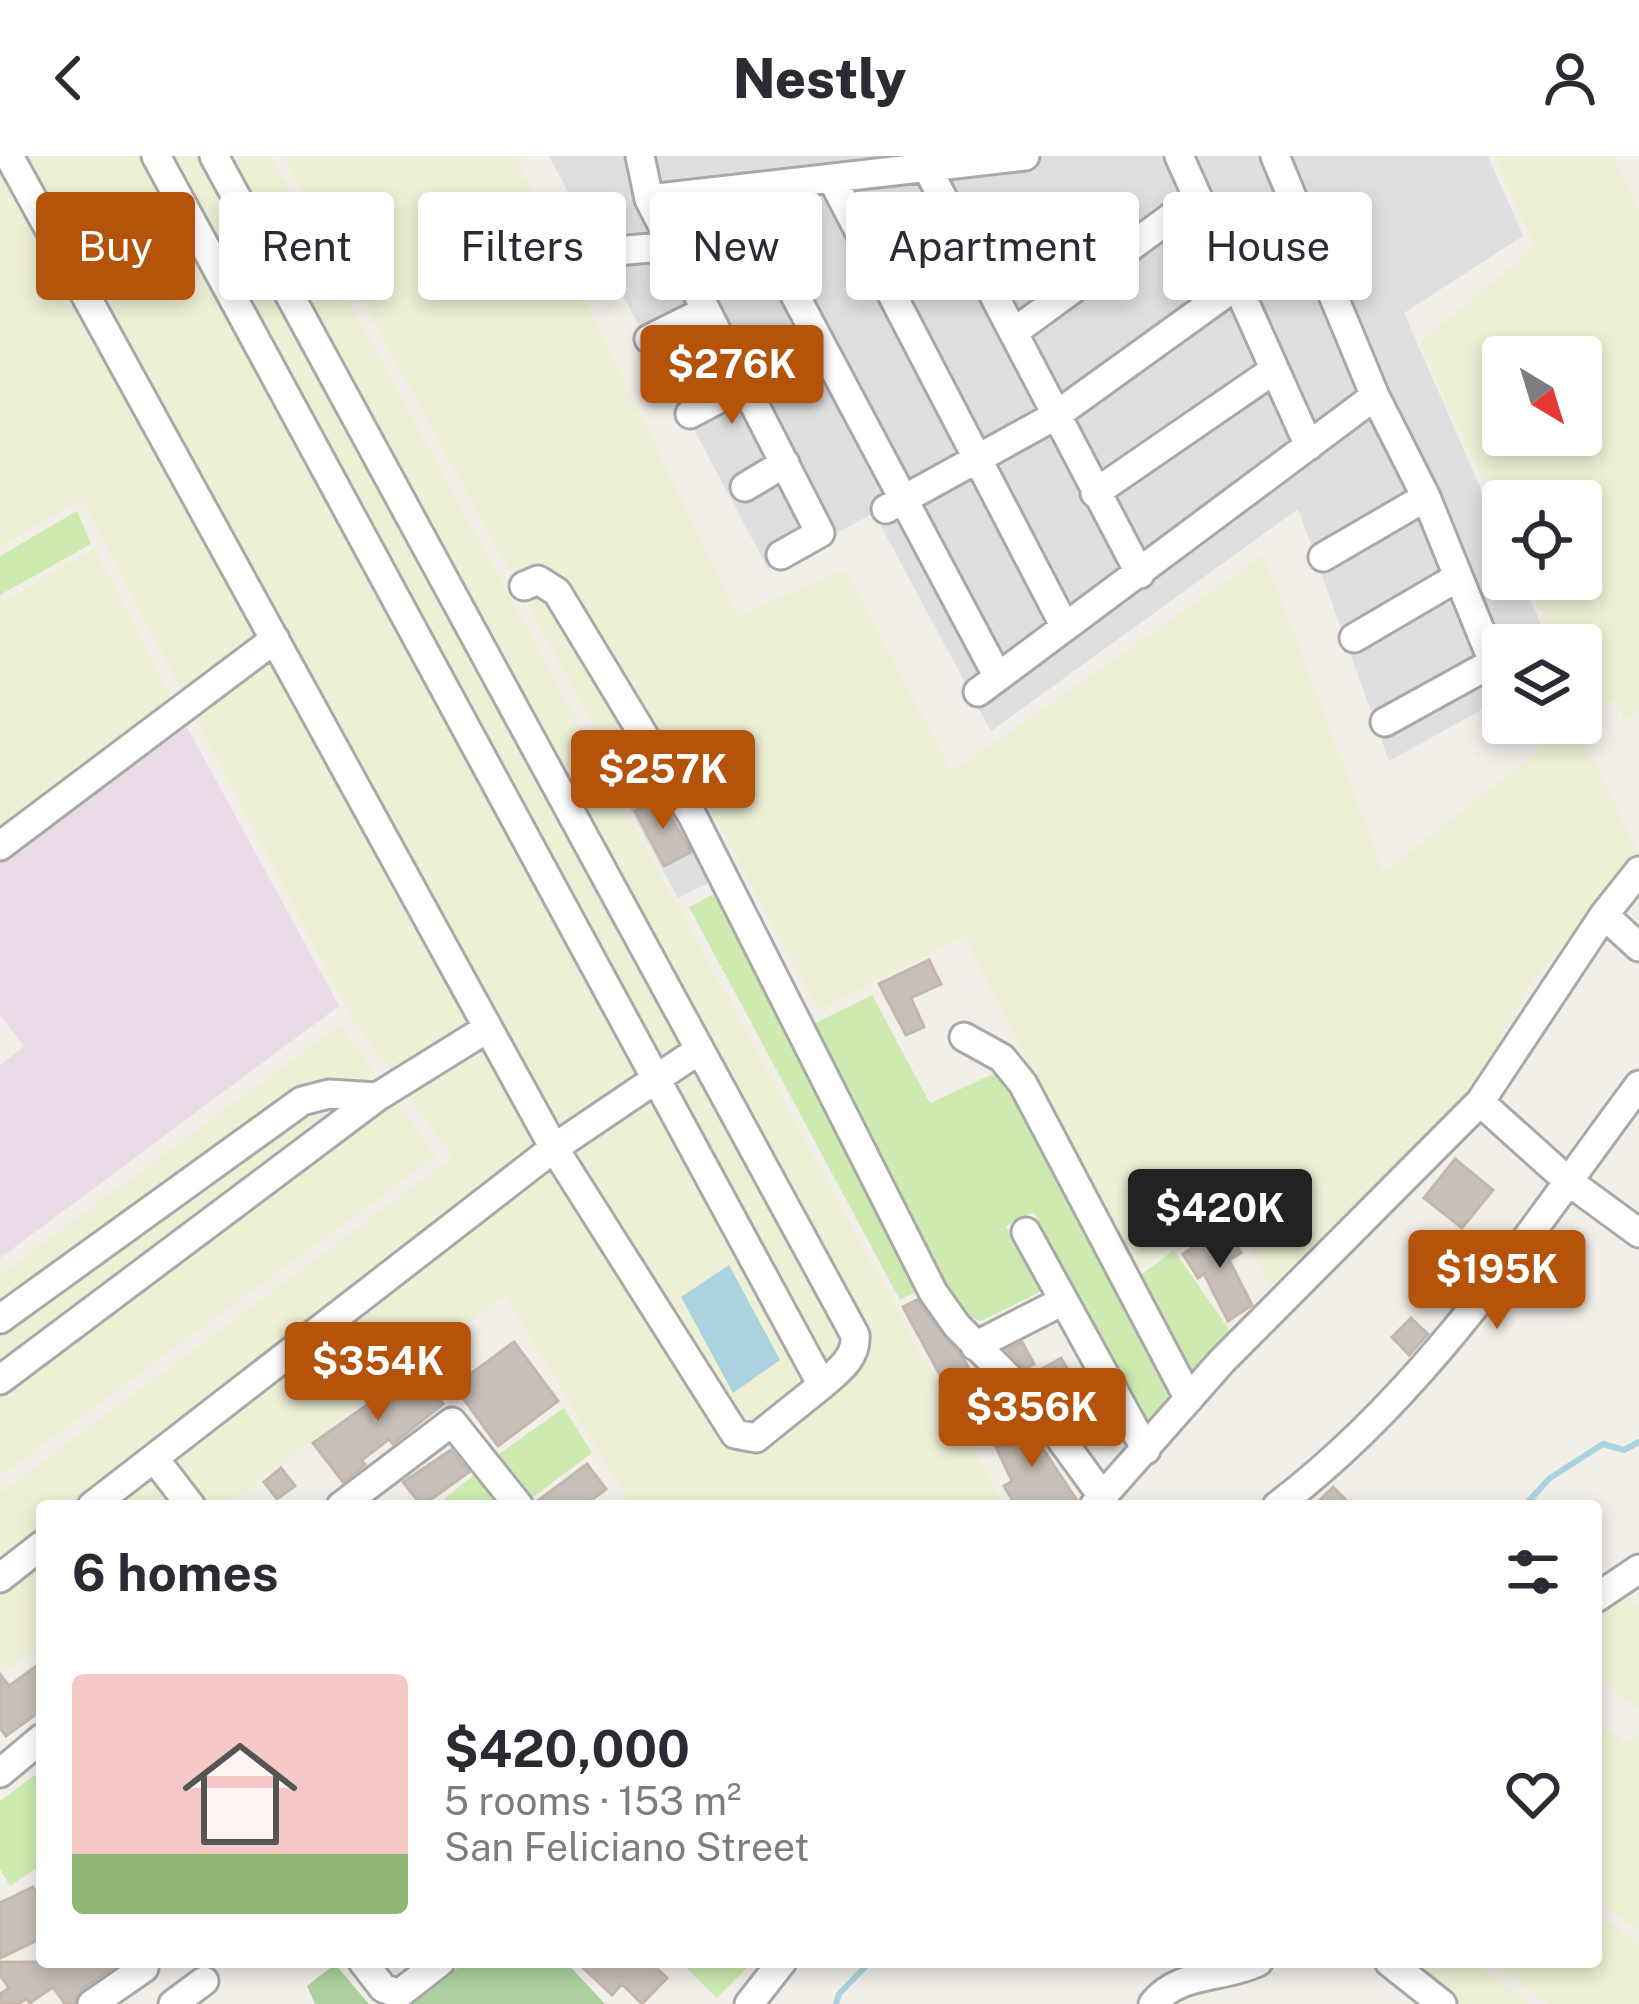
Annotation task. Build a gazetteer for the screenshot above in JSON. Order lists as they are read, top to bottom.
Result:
{
  "north": "bottom right",
  "page": {
    "header": "Nestly",
    "chip": [
      "Buy",
      "Rent",
      "Filters",
      "New",
      "Apartment",
      "House"
    ],
    "price": [
      "$276K",
      "$257K",
      "$420K",
      "$195K",
      "$354K",
      "$356K"
    ],
    "heading": "6 homes",
    "list": [
      {
        "name": "$420,000",
        "note": "5 rooms · 153 m² · San Feliciano Street"
      }
    ]
  }
}
